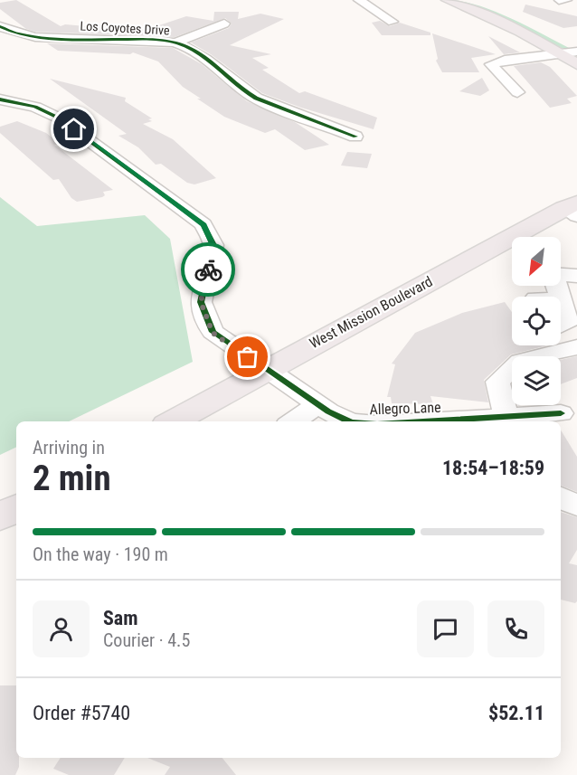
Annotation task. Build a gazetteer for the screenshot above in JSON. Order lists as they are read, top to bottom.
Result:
{
  "streets": {
    "main road": ["West Mission Boulevard"],
    "street": ["Los Coyotes Drive", "Allegro Lane"]
  },
  "crossings": [
    ["West Mission Boulevard", "Allegro Lane"]
  ],
  "north": "bottom left",
  "page": {
    "heading": ["2 min", "Arriving in", "18:54–18:59"],
    "panel": [
      "Sam",
      "Courier · 4.5",
      "Order #5740",
      "$52.11"
    ],
    "bar": "On the way · 190 m"
  }
}
